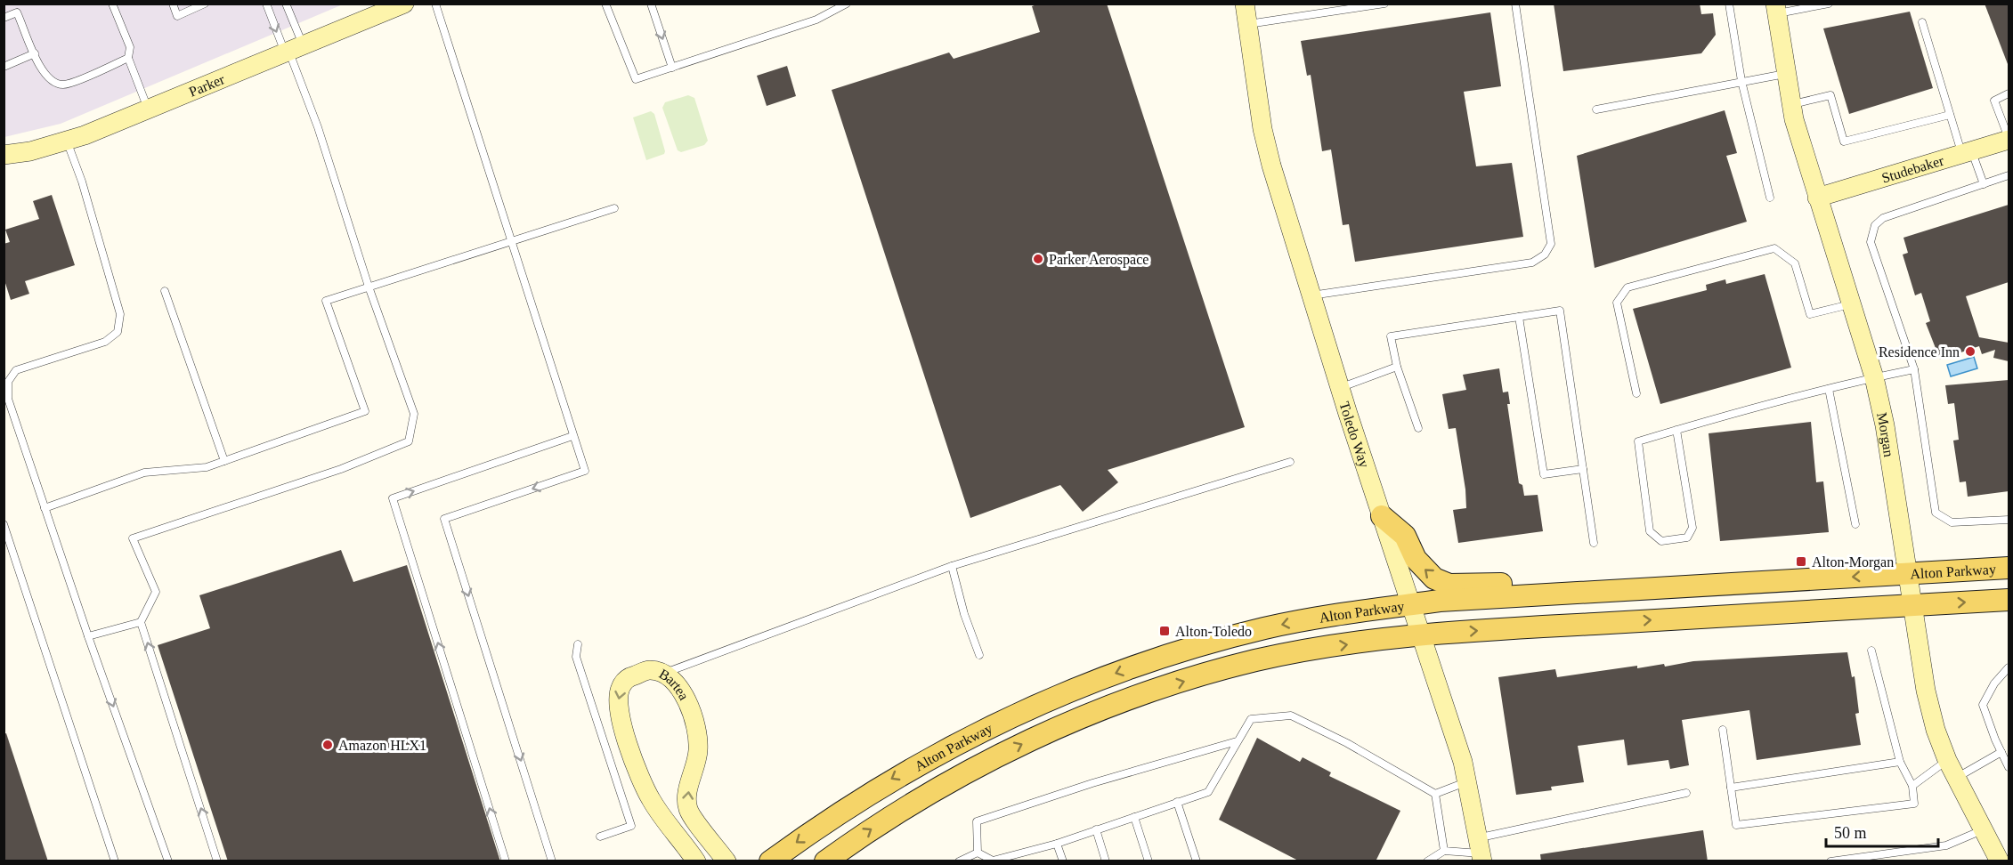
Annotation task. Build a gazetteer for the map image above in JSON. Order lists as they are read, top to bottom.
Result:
{
  "streets": {
    "main road": ["Alton Parkway"],
    "street": [
      "Parker",
      "Studebaker",
      "Toledo Way",
      "Morgan",
      "Bartea"
    ]
  },
  "crossings": [
    ["Studebaker", "Morgan"],
    ["Toledo Way", "Alton Parkway"],
    ["Morgan", "Alton Parkway"]
  ],
  "places": {
    "other": ["Parker Aerospace", "Residence Inn", "Amazon HLX1"],
    "transit": ["Alton-Morgan", "Alton-Toledo"]
  },
  "scale_bar": "50 m"
}
